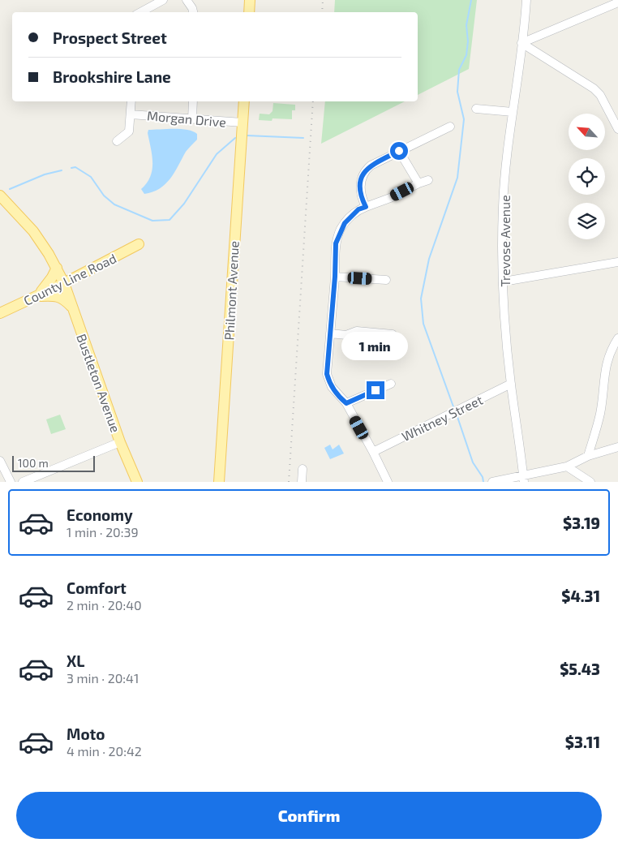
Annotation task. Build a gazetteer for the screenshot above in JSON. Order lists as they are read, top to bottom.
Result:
{
  "streets": {
    "main road": ["County Line Road", "Philmont Avenue", "Bustleton Avenue"],
    "street": ["Morgan Drive", "Trevose Avenue", "Whitney Street"]
  },
  "crossings": [
    ["Morgan Drive", "Philmont Avenue"],
    ["Trevose Avenue", "Whitney Street"],
    ["County Line Road", "Bustleton Avenue"]
  ],
  "scale_bar": "100 m",
  "north": "top left",
  "page": {
    "banner": ["Prospect Street", "Brookshire Lane"],
    "bubble": "1 min",
    "scale": "100 m",
    "list": [
      {
        "name": "Economy",
        "note": "1 min · 20:39",
        "value": "$3.19"
      },
      {
        "name": "Comfort",
        "note": "2 min · 20:40",
        "value": "$4.31"
      },
      {
        "name": "XL",
        "note": "3 min · 20:41",
        "value": "$5.43"
      },
      {
        "name": "Moto",
        "note": "4 min · 20:42",
        "value": "$3.11"
      }
    ],
    "buttons": "Confirm"
  }
}
